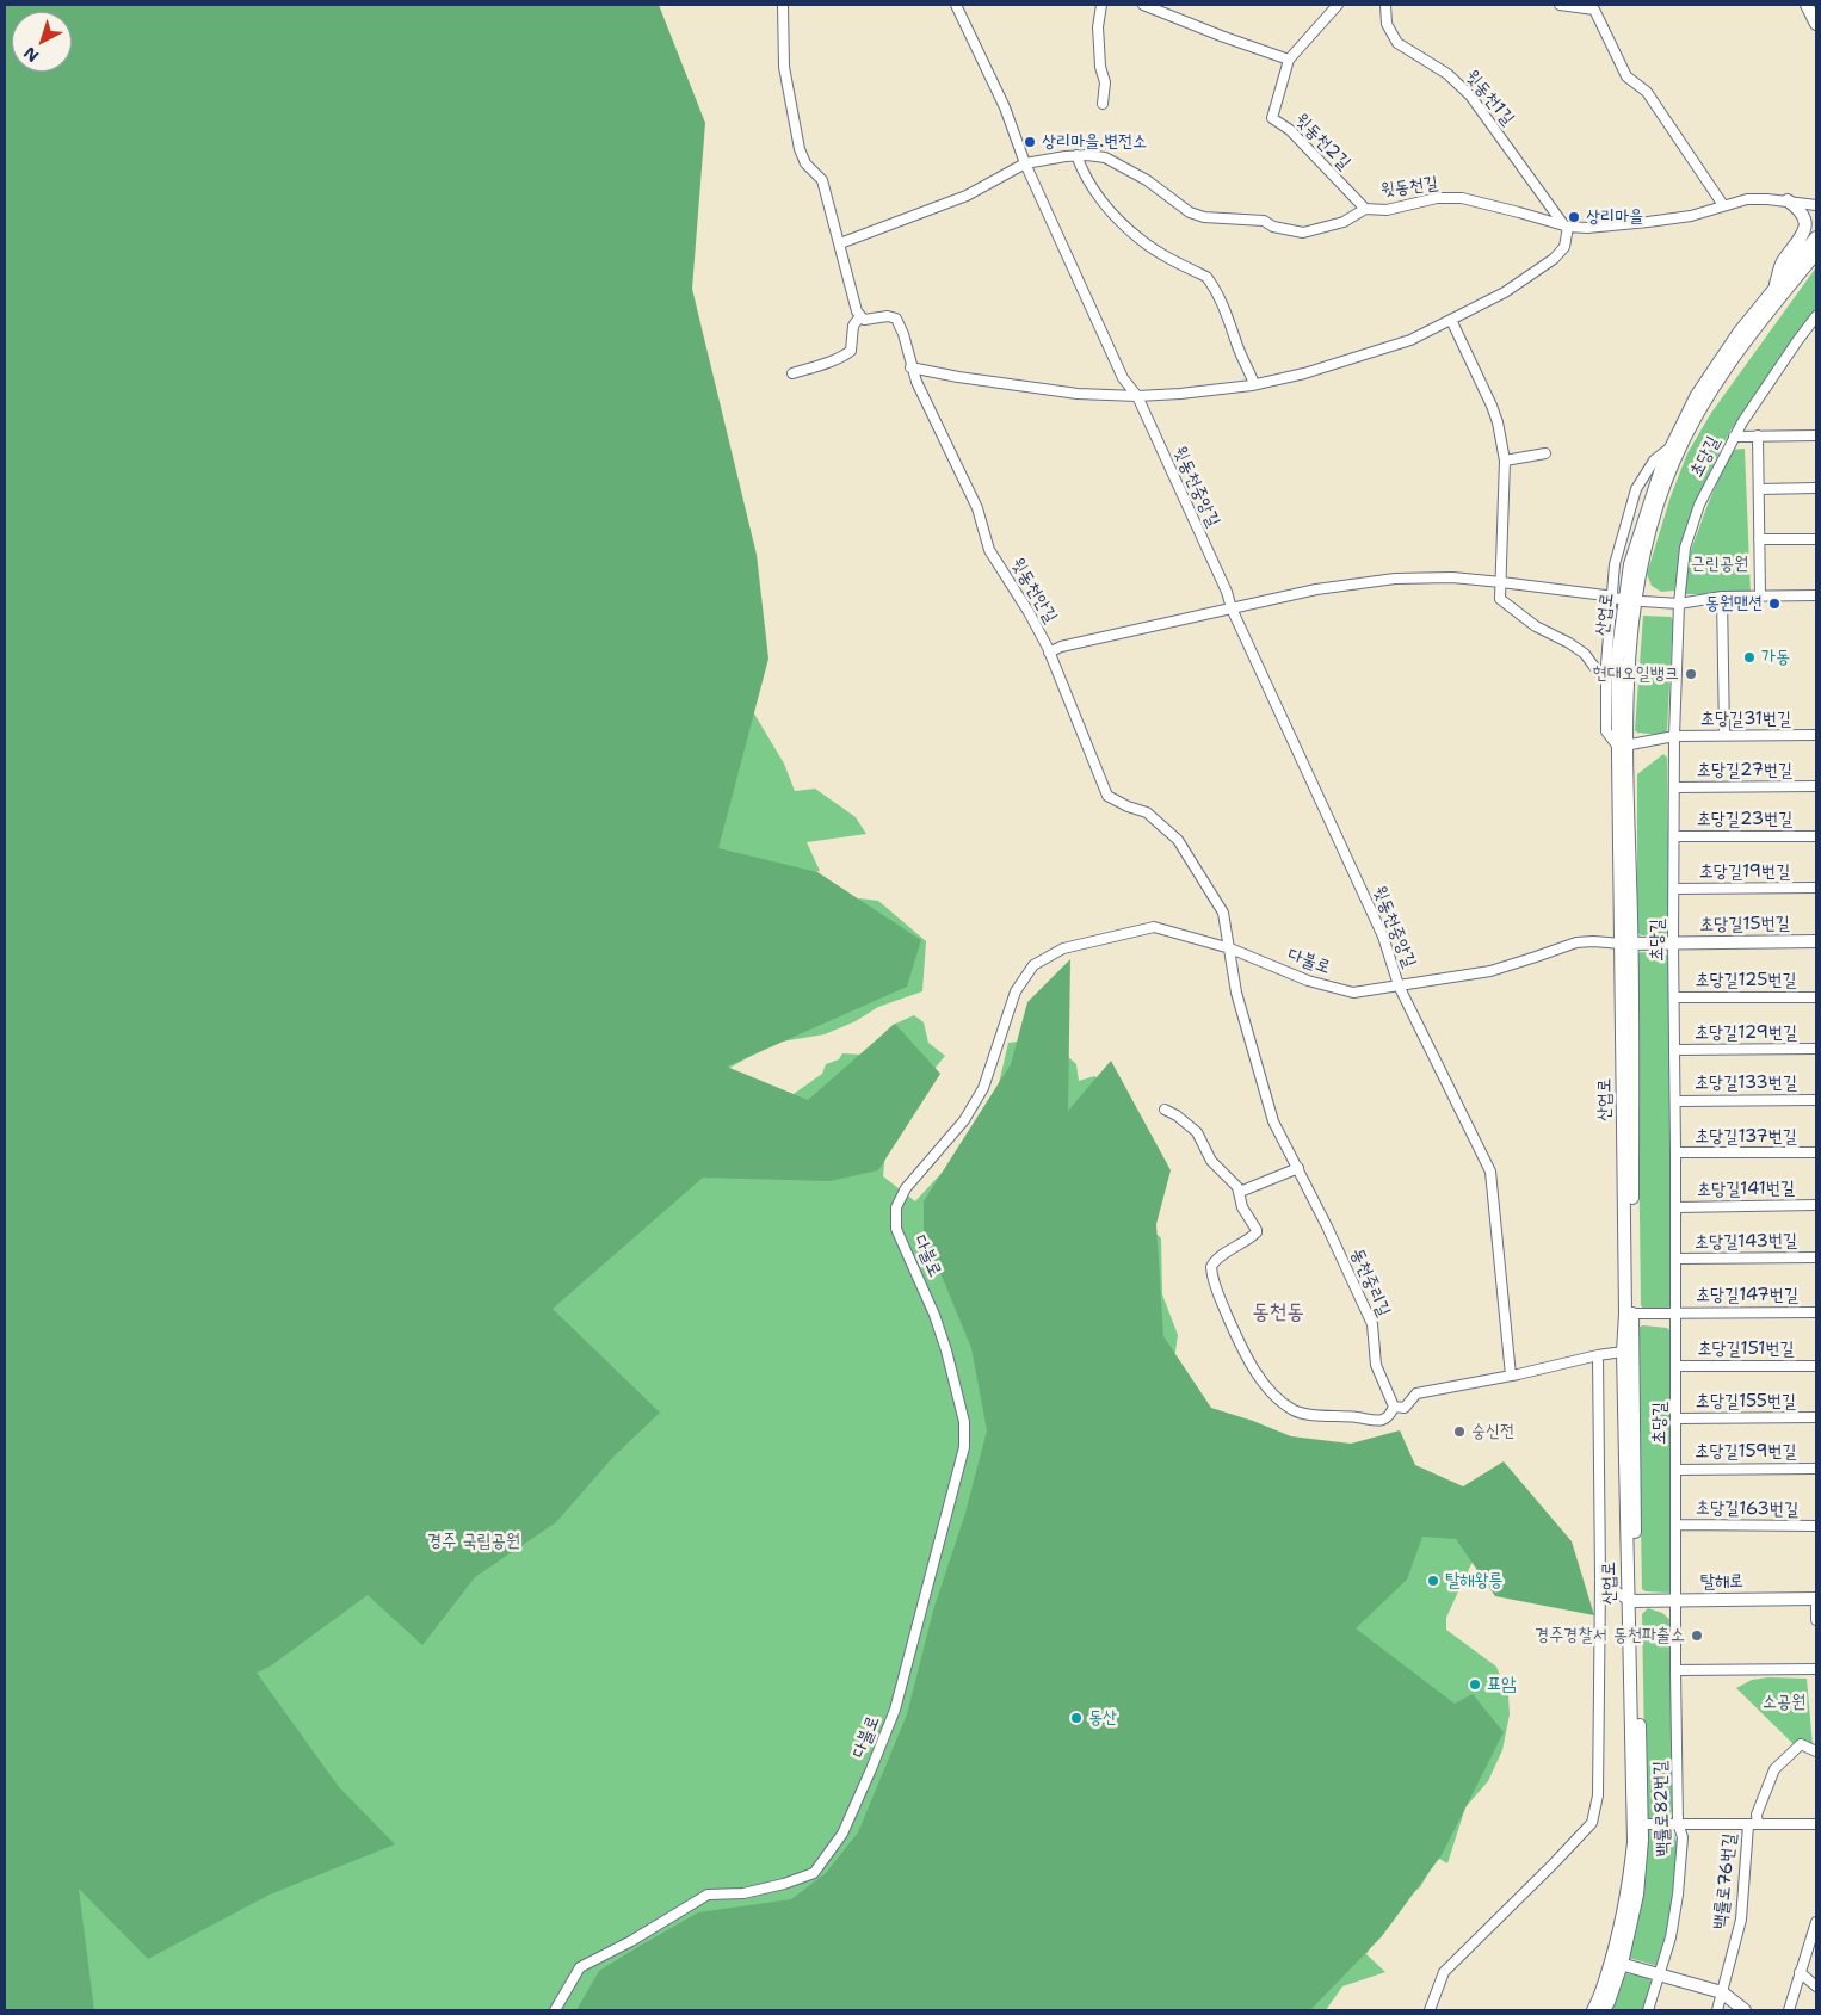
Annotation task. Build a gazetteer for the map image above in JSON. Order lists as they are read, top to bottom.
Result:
{
  "streets": {
    "street": [
      "윗동천1길",
      "윗동천2길",
      "윗동천길",
      "초당길",
      "윗동천중앙길",
      "윗동천안길",
      "산업로",
      "초당길31번길",
      "초당길27번길",
      "초당길23번길",
      "초당길19번길",
      "초당길15번길",
      "다불로",
      "초당길125번길",
      "초당길129번길",
      "초당길133번길",
      "초당길137번길",
      "초당길141번길",
      "초당길143번길",
      "동천중리길",
      "초당길147번길",
      "초당길151번길",
      "초당길155번길",
      "초당길159번길",
      "초당길163번길",
      "탈해로",
      "백률로82번길",
      "백률로76번길"
    ]
  },
  "crossings": [
    ["윗동천1길", "윗동천길"],
    ["윗동천2길", "윗동천길"],
    ["윗동천길", "윗동천중앙길"],
    ["초당길", "초당길31번길"],
    ["초당길", "초당길27번길"],
    ["초당길", "초당길23번길"],
    ["초당길", "초당길19번길"],
    ["초당길", "초당길15번길"],
    ["초당길", "초당길125번길"],
    ["초당길", "초당길129번길"],
    ["초당길", "초당길133번길"],
    ["초당길", "초당길137번길"],
    ["초당길", "초당길141번길"],
    ["초당길", "초당길143번길"],
    ["초당길", "초당길147번길"],
    ["초당길", "초당길151번길"],
    ["초당길", "초당길155번길"],
    ["초당길", "초당길159번길"],
    ["초당길", "초당길163번길"],
    ["초당길", "탈해로"],
    ["초당길", "백률로82번길"],
    ["윗동천중앙길", "다불로"],
    ["윗동천안길", "다불로"],
    ["윗동천안길", "동천중리길"],
    ["산업로", "초당길31번길"],
    ["산업로", "초당길15번길"],
    ["산업로", "다불로"],
    ["산업로", "초당길147번길"],
    ["산업로", "탈해로"],
    ["초당길15번길", "다불로"],
    ["다불로", "동천중리길"],
    ["탈해로", "백률로82번길"]
  ],
  "districts": ["동천동"],
  "parks": ["근린공원", "경주 국립공원", "소공원"],
  "places": [
    "상리마을.변전소",
    "상리마을",
    "동원맨션",
    "가동",
    "현대오일뱅크",
    "숭신전",
    "탈해왕릉",
    "경주경찰서 동천파출소",
    "표암",
    "동산"
  ],
  "north": "bottom left"
}
